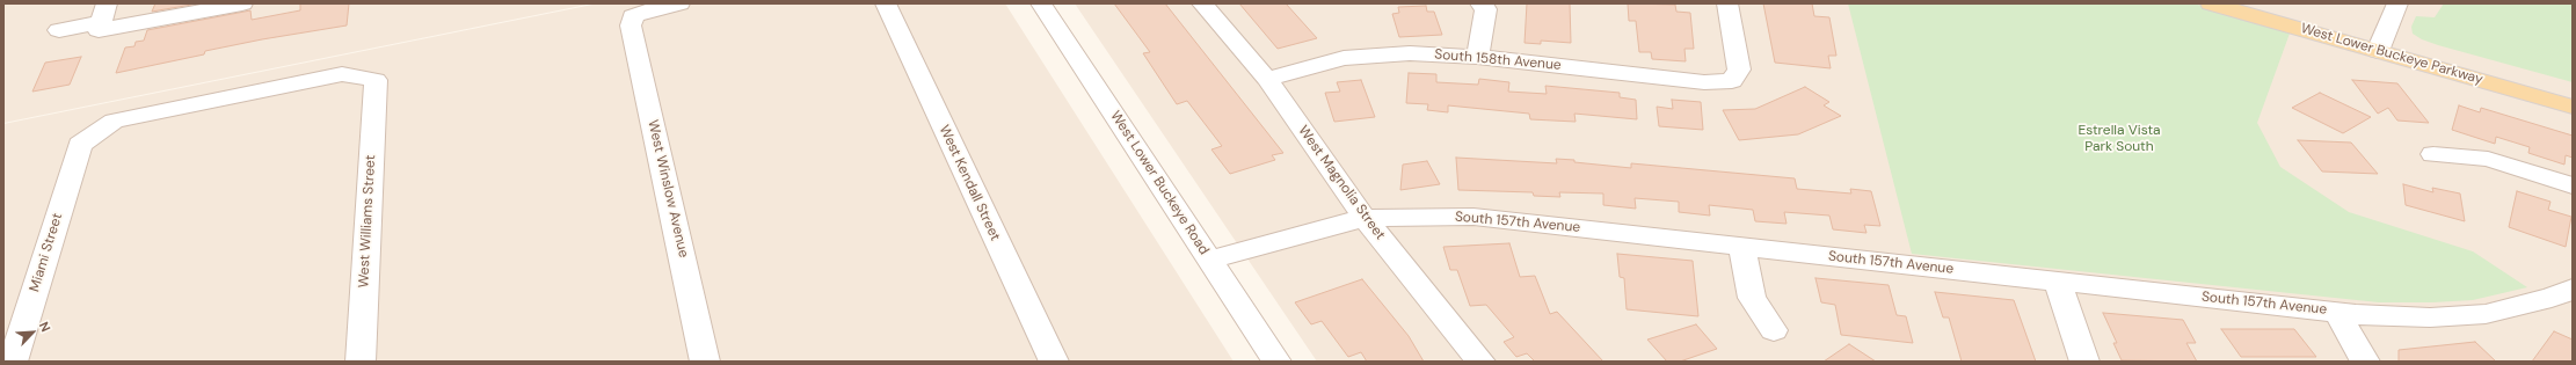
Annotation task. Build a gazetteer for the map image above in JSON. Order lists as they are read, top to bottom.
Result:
{
  "streets": {
    "main road": ["West Lower Buckeye Parkway"],
    "street": [
      "South 158th Avenue",
      "West Kendall Street",
      "West Lower Buckeye Road",
      "West Magnolia Street",
      "West Winslow Avenue",
      "West Williams Street",
      "South 157th Avenue",
      "Miami Street"
    ]
  },
  "crossings": [
    ["South 158th Avenue", "West Magnolia Street"],
    ["West Lower Buckeye Road", "South 157th Avenue"],
    ["West Magnolia Street", "South 157th Avenue"],
    ["West Williams Street", "Miami Street"]
  ],
  "parks": ["Estrella Vista Park South"],
  "north": "top right"
}
